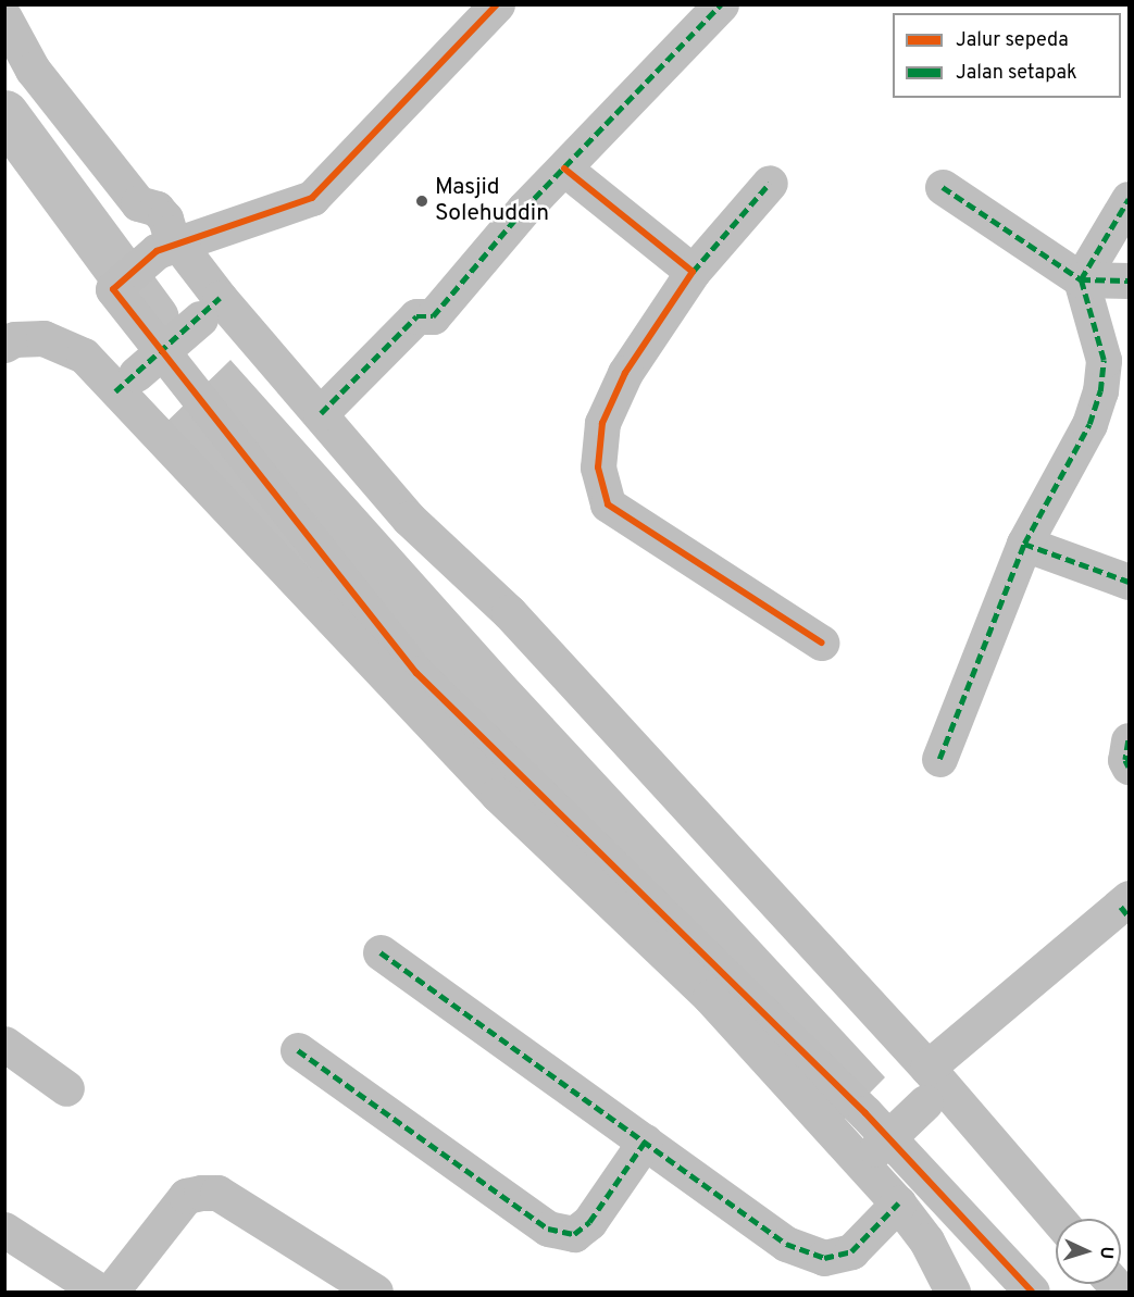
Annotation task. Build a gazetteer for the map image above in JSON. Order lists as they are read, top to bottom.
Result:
{
  "places": ["Masjid Solehuddin"],
  "legend": ["Jalur sepeda", "Jalan setapak"],
  "north": "right"
}
